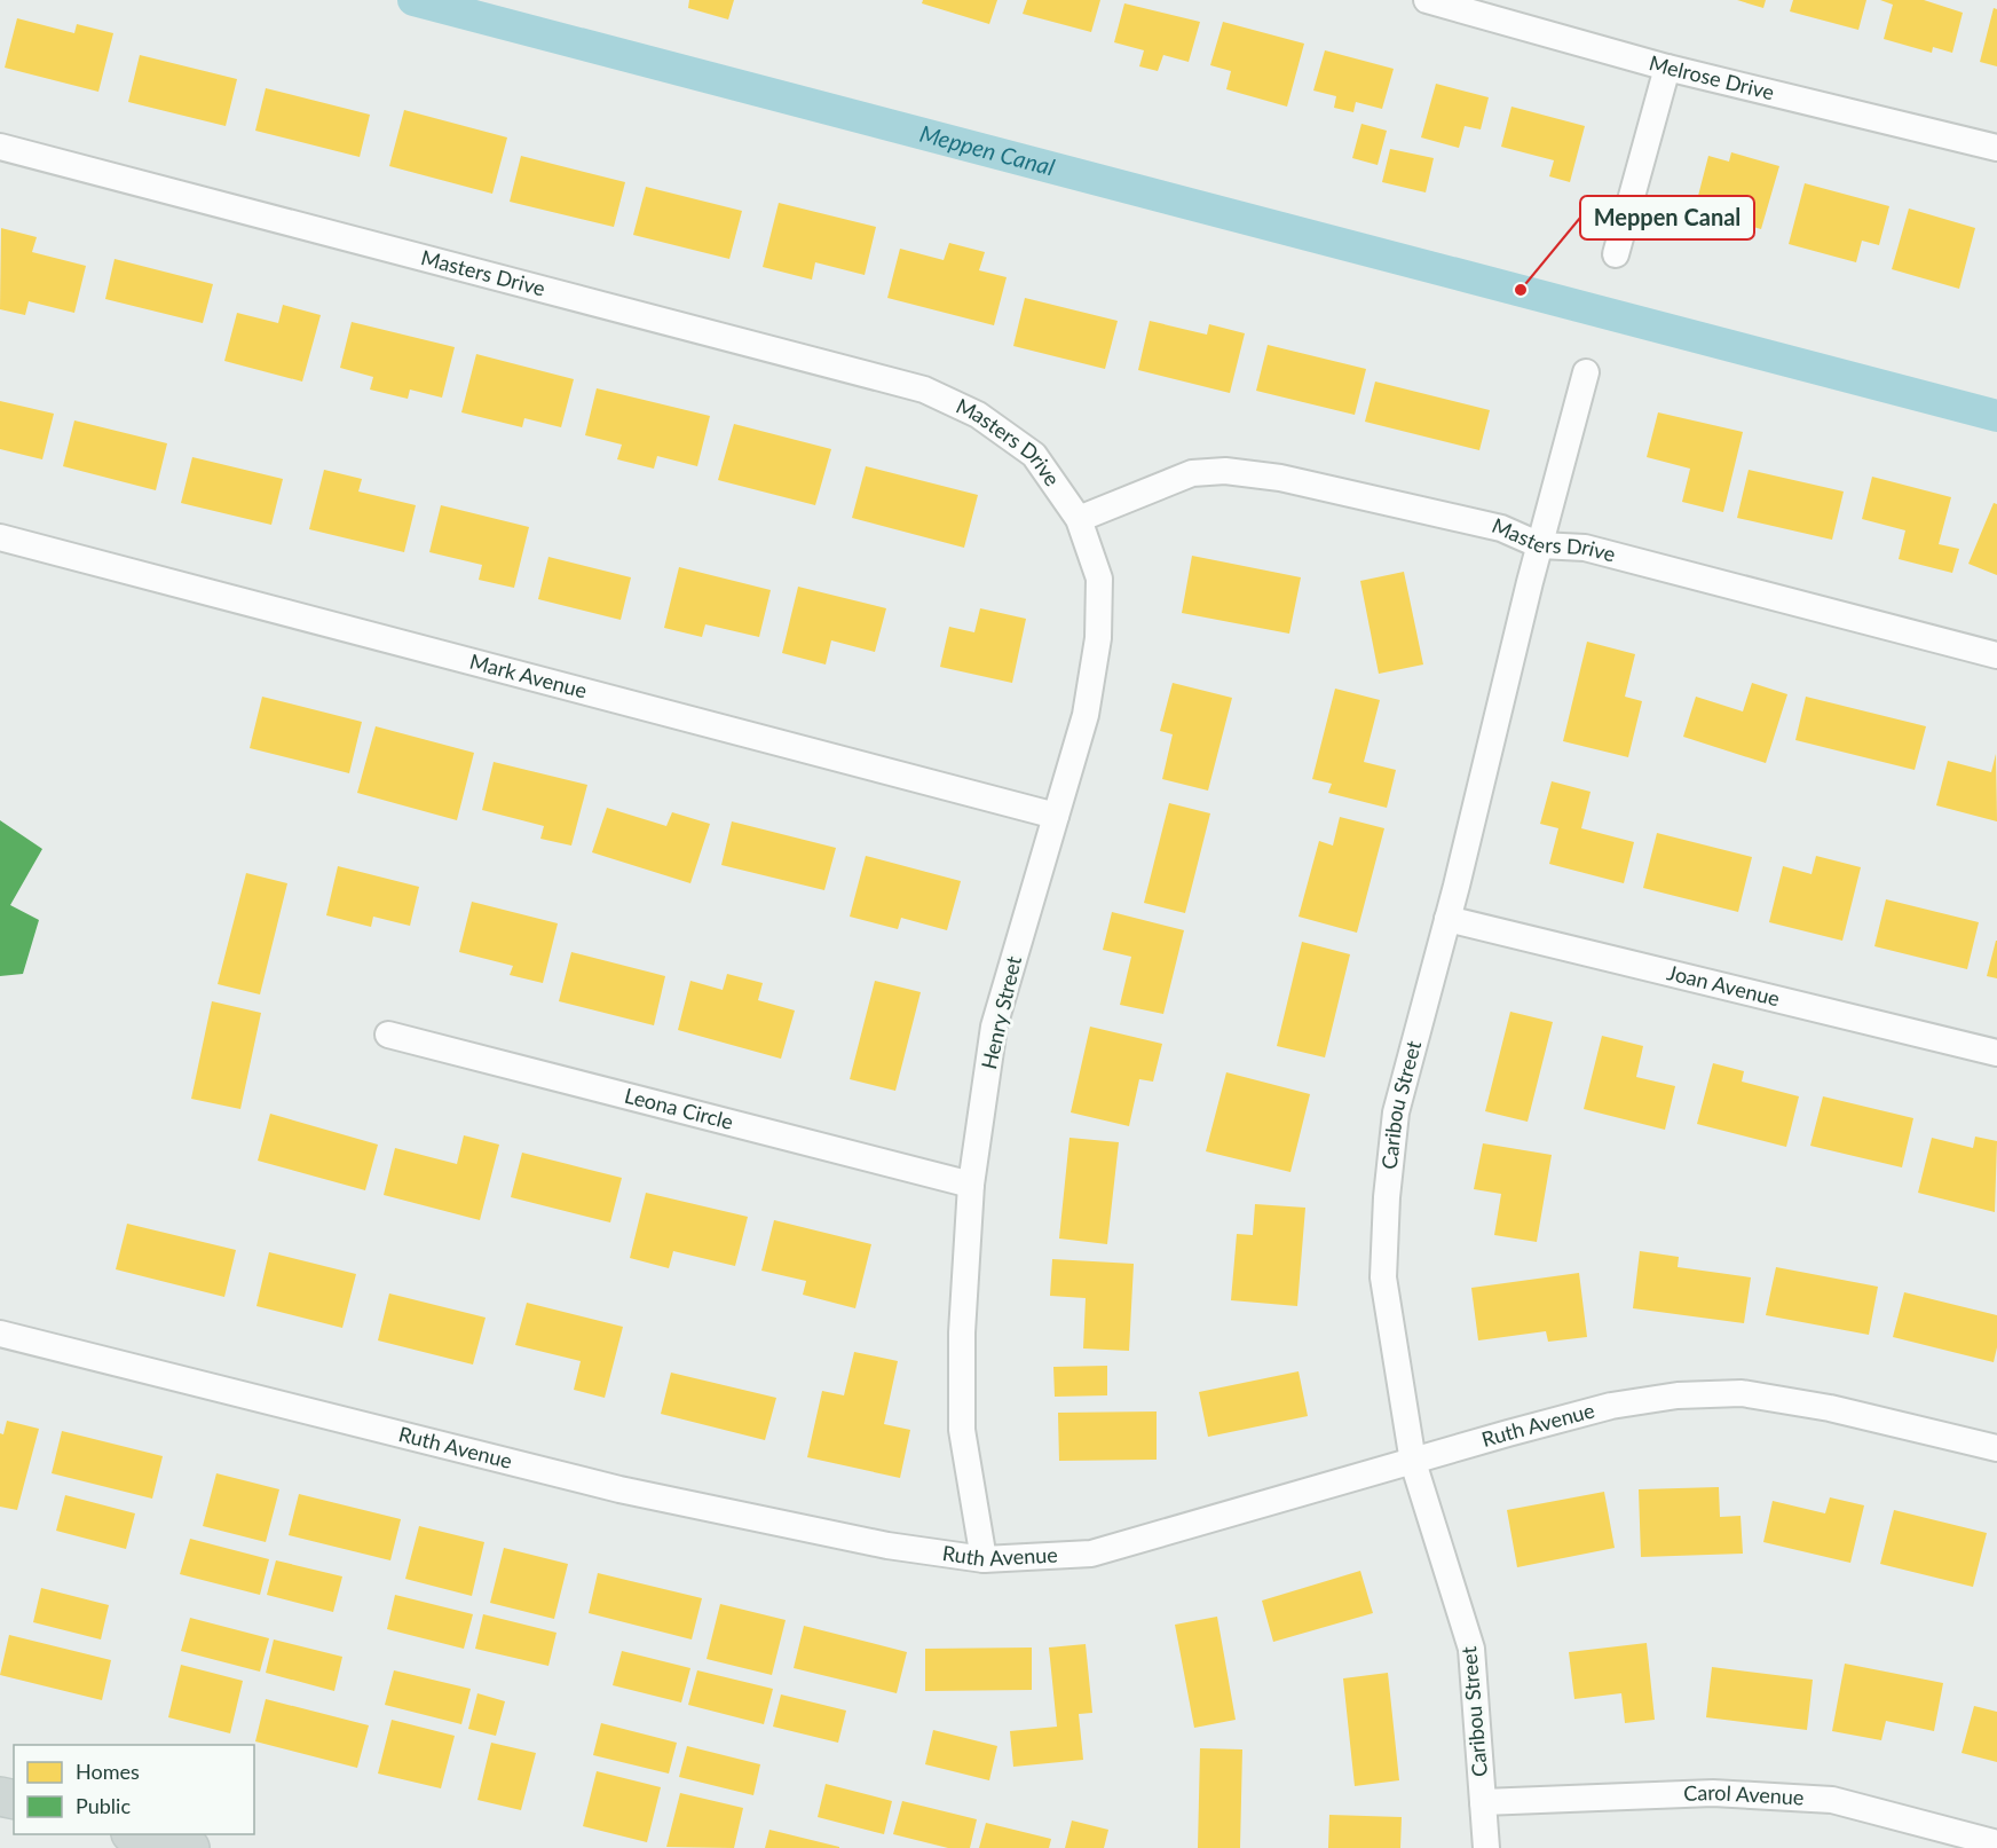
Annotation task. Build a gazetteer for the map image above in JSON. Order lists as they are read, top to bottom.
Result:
{
  "streets": {
    "street": [
      "Melrose Drive",
      "Masters Drive",
      "Mark Avenue",
      "Joan Avenue",
      "Henry Street",
      "Caribou Street",
      "Leona Circle",
      "Ruth Avenue",
      "Carol Avenue"
    ]
  },
  "crossings": [
    ["Masters Drive", "Henry Street"],
    ["Masters Drive", "Caribou Street"],
    ["Mark Avenue", "Henry Street"],
    ["Joan Avenue", "Caribou Street"],
    ["Henry Street", "Leona Circle"],
    ["Henry Street", "Ruth Avenue"],
    ["Caribou Street", "Ruth Avenue"],
    ["Caribou Street", "Carol Avenue"]
  ],
  "water": ["Meppen Canal"],
  "places": ["Meppen Canal"],
  "legend": ["Homes", "Public"]
}
